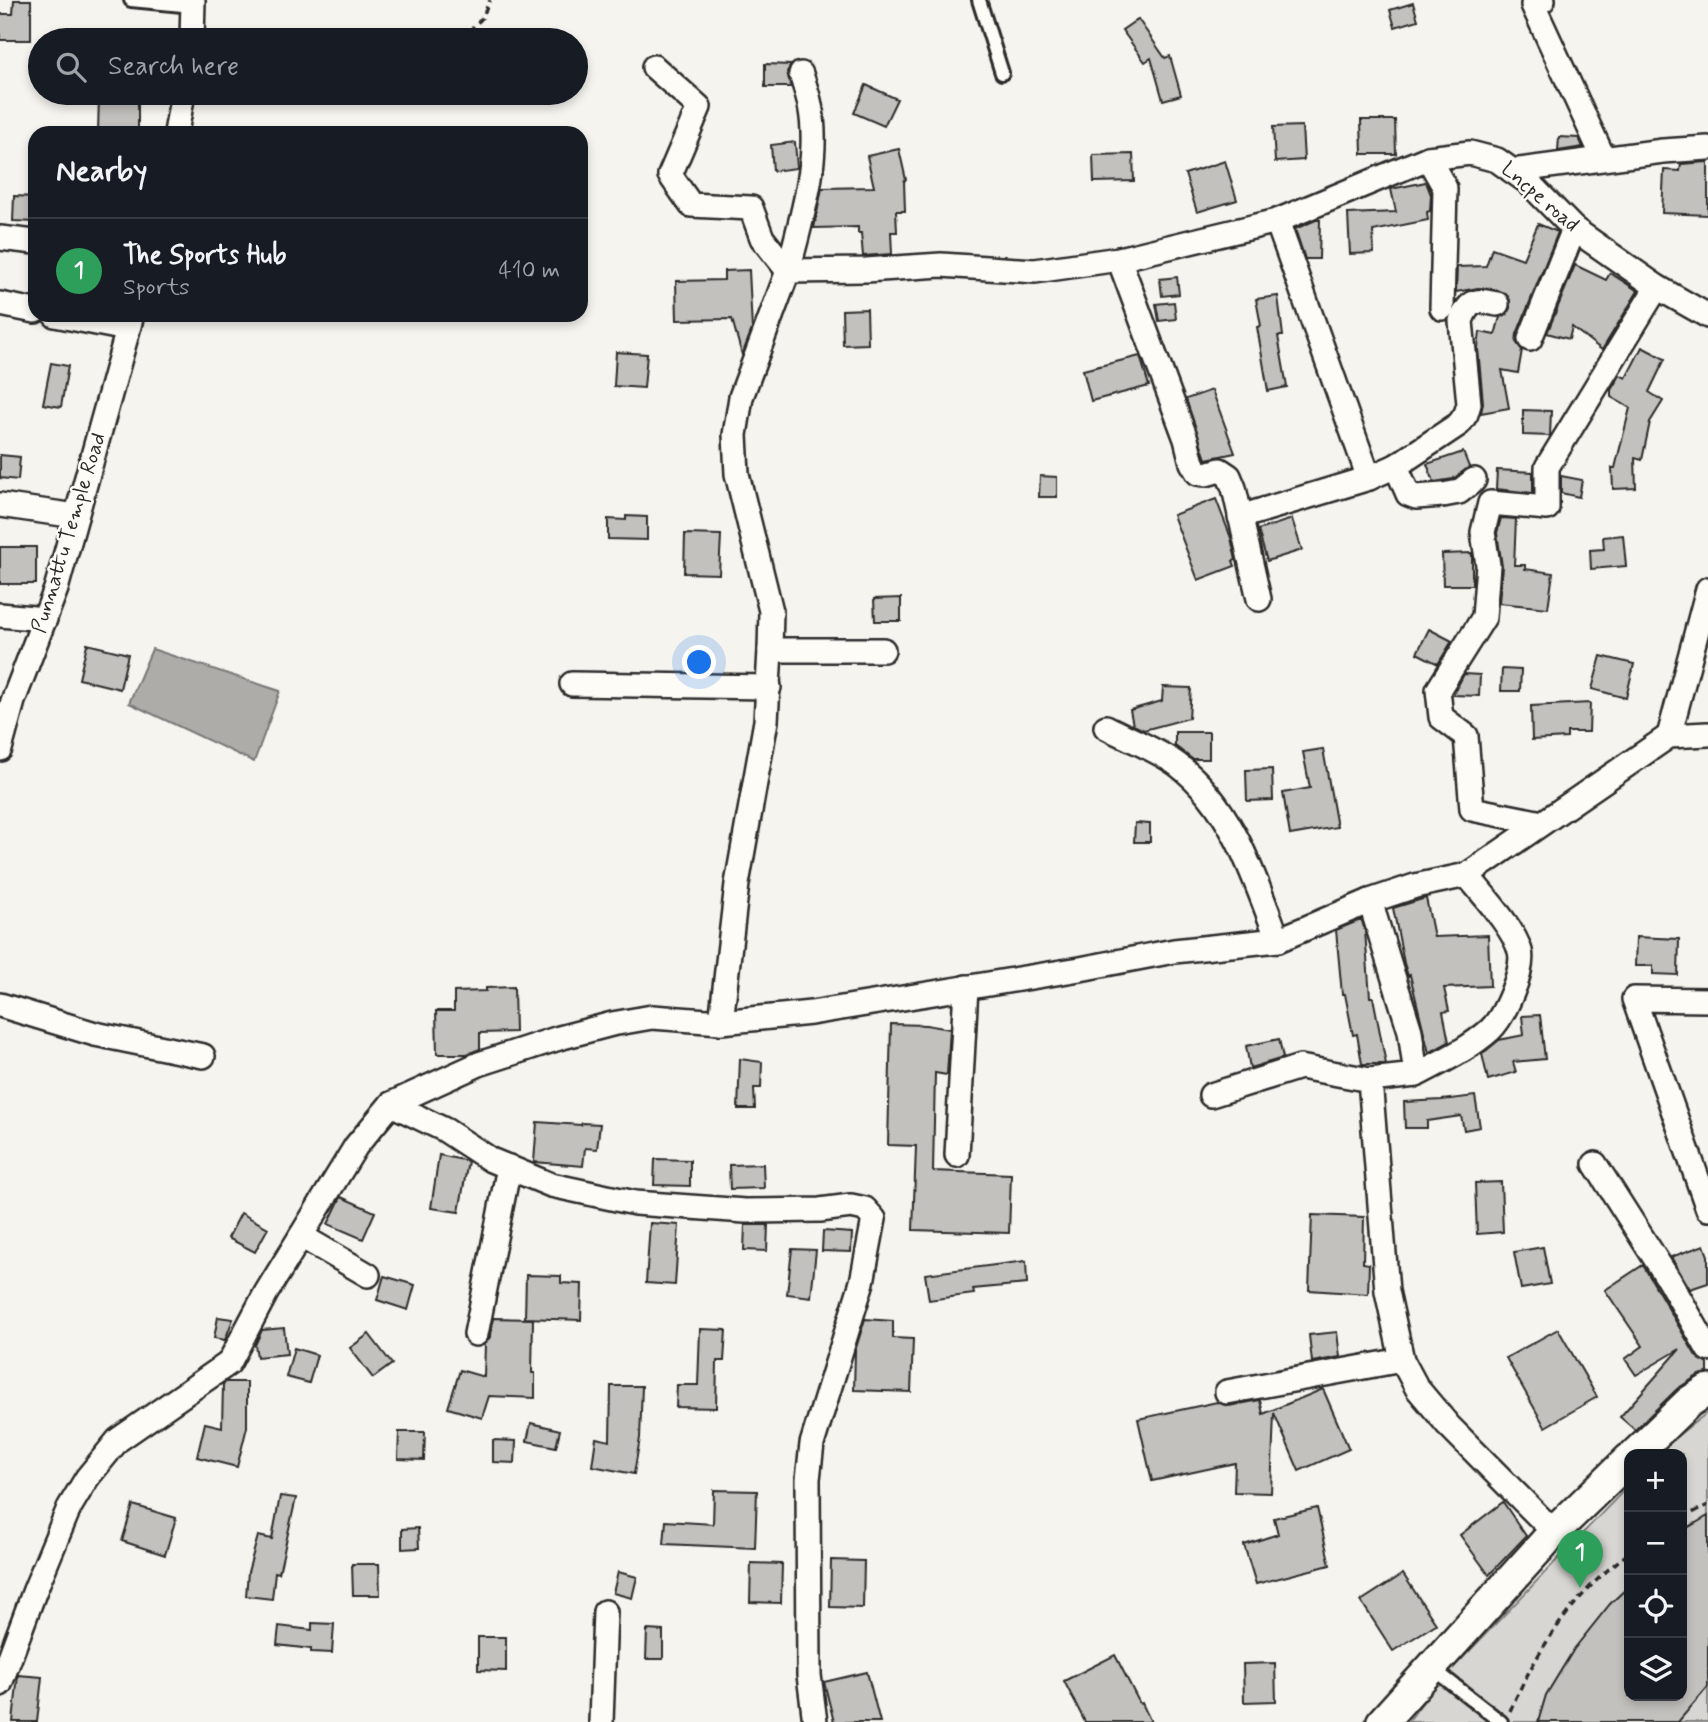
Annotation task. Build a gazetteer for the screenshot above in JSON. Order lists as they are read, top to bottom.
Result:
{
  "streets": {
    "street": ["Lncpe road", "Punnattu Temple Road"]
  },
  "page": {
    "search": "Search here",
    "heading": "Nearby",
    "list": [
      {
        "mark": "1",
        "name": "The Sports Hub",
        "note": "Sports",
        "value": "410 m"
      }
    ],
    "map_buttons": ["+", "−"],
    "pins": "1"
  }
}
